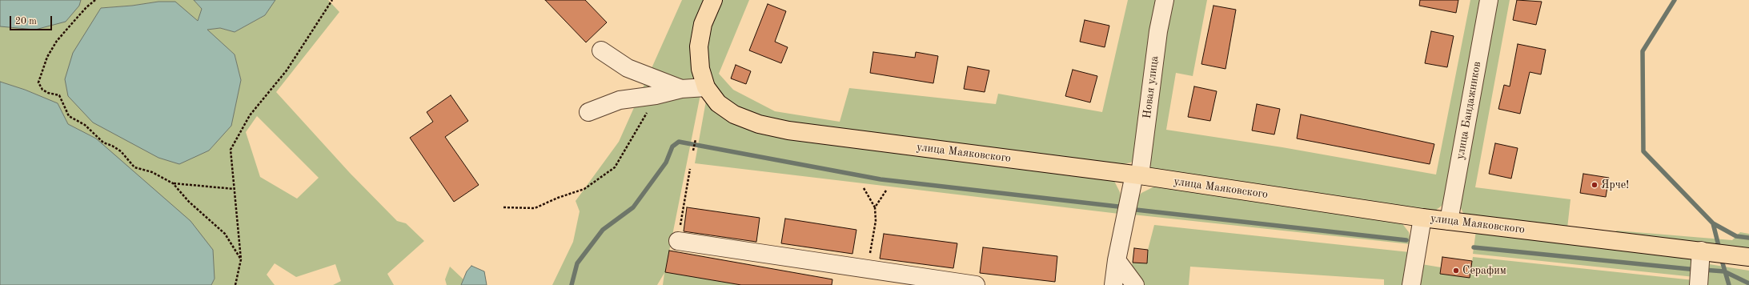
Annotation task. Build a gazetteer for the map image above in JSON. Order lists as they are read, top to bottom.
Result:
{
  "streets": {
    "main road": ["улица Маяковского"],
    "street": ["Новая улица", "улица Бандажников"]
  },
  "crossings": [
    ["Новая улица", "улица Маяковского"],
    ["улица Бандажников", "улица Маяковского"]
  ],
  "places": ["Ярче!", "Серафим"],
  "scale_bar": "20 m"
}
